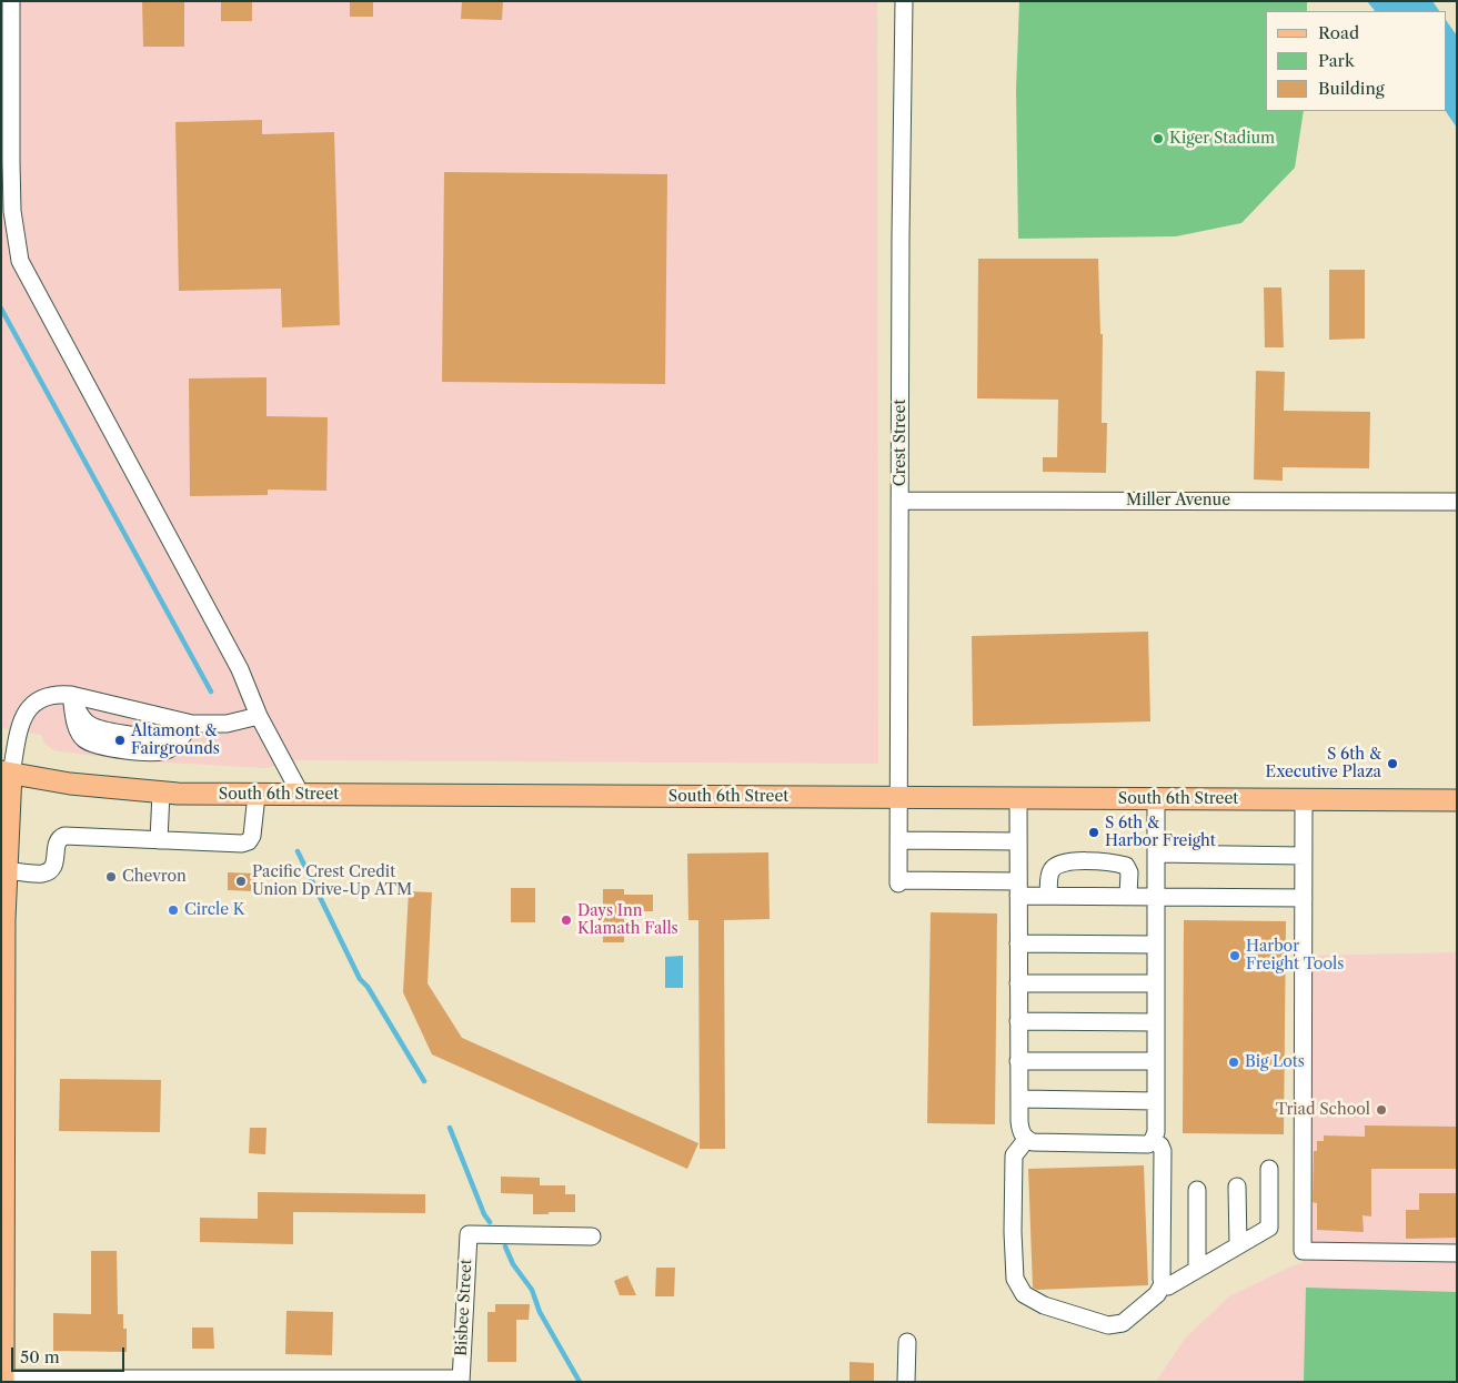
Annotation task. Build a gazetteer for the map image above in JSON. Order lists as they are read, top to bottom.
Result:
{
  "streets": {
    "main road": ["South 6th Street"],
    "street": ["Crest Street", "Miller Avenue", "Bisbee Street"]
  },
  "crossings": [
    ["Crest Street", "Miller Avenue"],
    ["Crest Street", "South 6th Street"]
  ],
  "places": [
    "Kiger Stadium",
    "Altamont & Fairgrounds",
    "S 6th & Executive Plaza",
    "S 6th & Harbor Freight",
    "Chevron",
    "Pacific Crest Credit Union Drive-Up ATM",
    "Circle K",
    "Days Inn Klamath Falls",
    "Harbor Freight Tools",
    "Big Lots",
    "Triad School"
  ],
  "legend": ["Road", "Park", "Building"],
  "scale_bar": "50 m"
}
